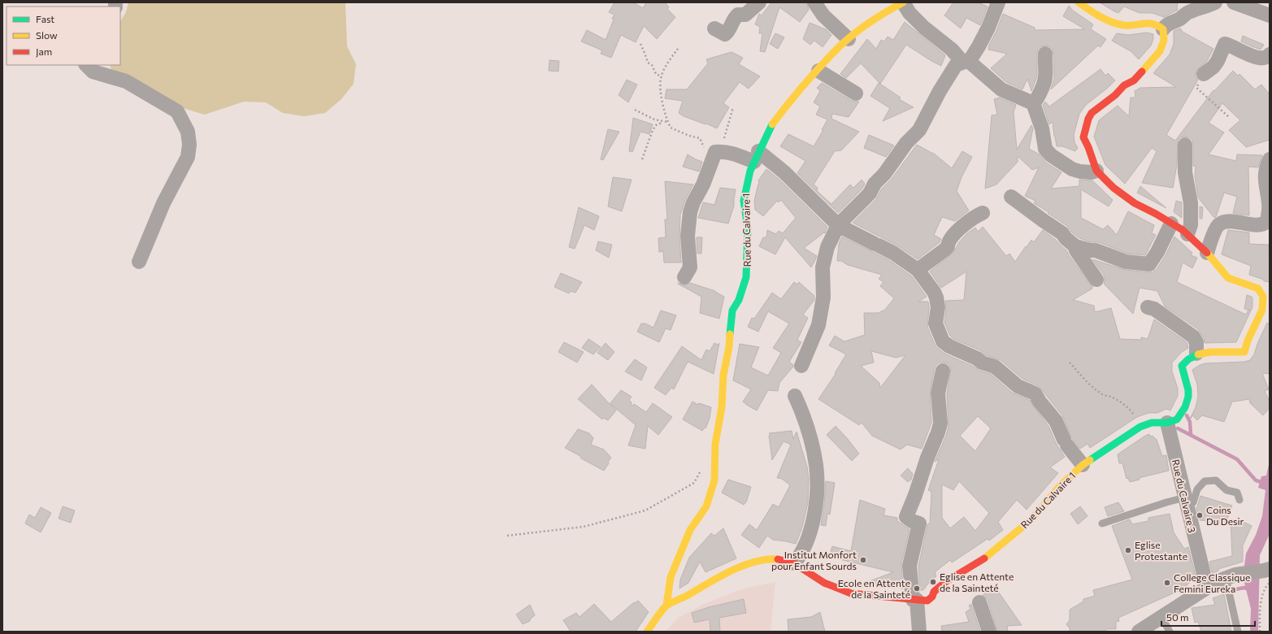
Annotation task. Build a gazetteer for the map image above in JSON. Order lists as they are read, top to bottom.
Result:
{
  "streets": {
    "street": ["Rue du Calvaire 1", "Rue du Calvaire 3"]
  },
  "crossings": [
    ["Rue du Calvaire 1", "Rue du Calvaire 3"]
  ],
  "places": [
    "Coins Du Desir",
    "Eglise Protestante",
    "Institut Monfort pour Enfant Sourds",
    "Eglise en Attente de la Sainteté",
    "College Classique Femini Eureka",
    "Ecole en Attente de la Sainteté"
  ],
  "legend": ["Fast", "Slow", "Jam"],
  "scale_bar": "50 m"
}
